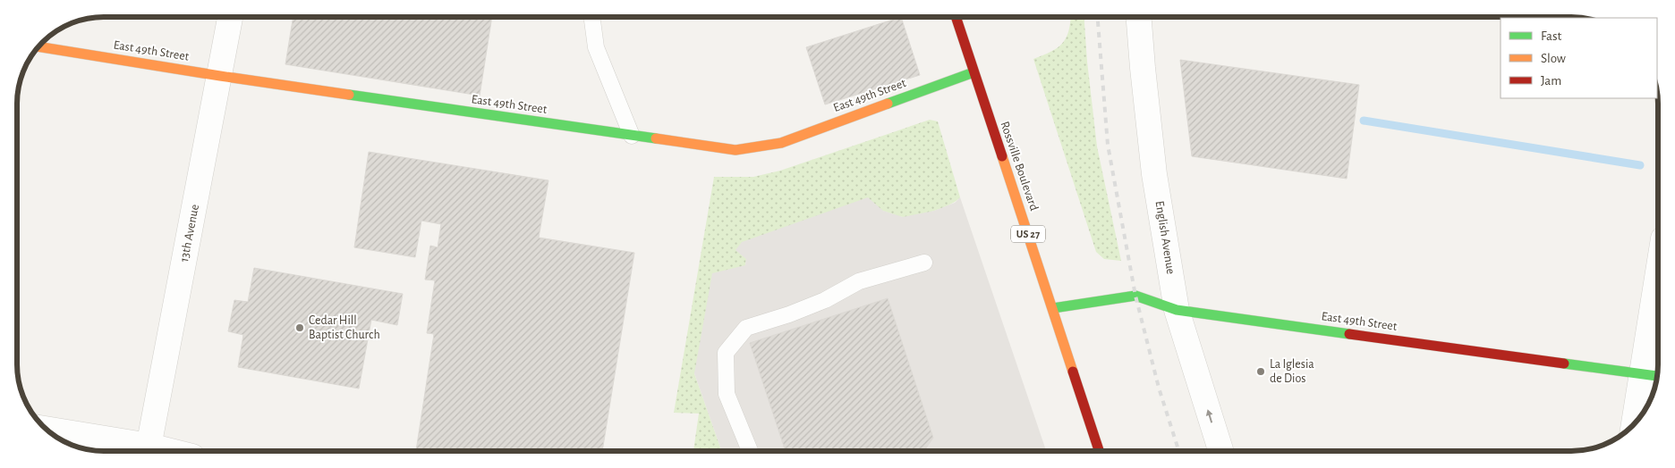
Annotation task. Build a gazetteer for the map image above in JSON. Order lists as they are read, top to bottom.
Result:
{
  "streets": {
    "main road": ["East 49th Street", "Rossville Boulevard", "US 27"],
    "street": ["13th Avenue", "English Avenue"]
  },
  "crossings": [
    ["East 49th Street", "Rossville Boulevard"],
    ["East 49th Street", "13th Avenue"],
    ["East 49th Street", "English Avenue"]
  ],
  "places": ["Cedar Hill Baptist Church", "La Iglesia de Dios"],
  "legend": ["Fast", "Slow", "Jam"]
}
